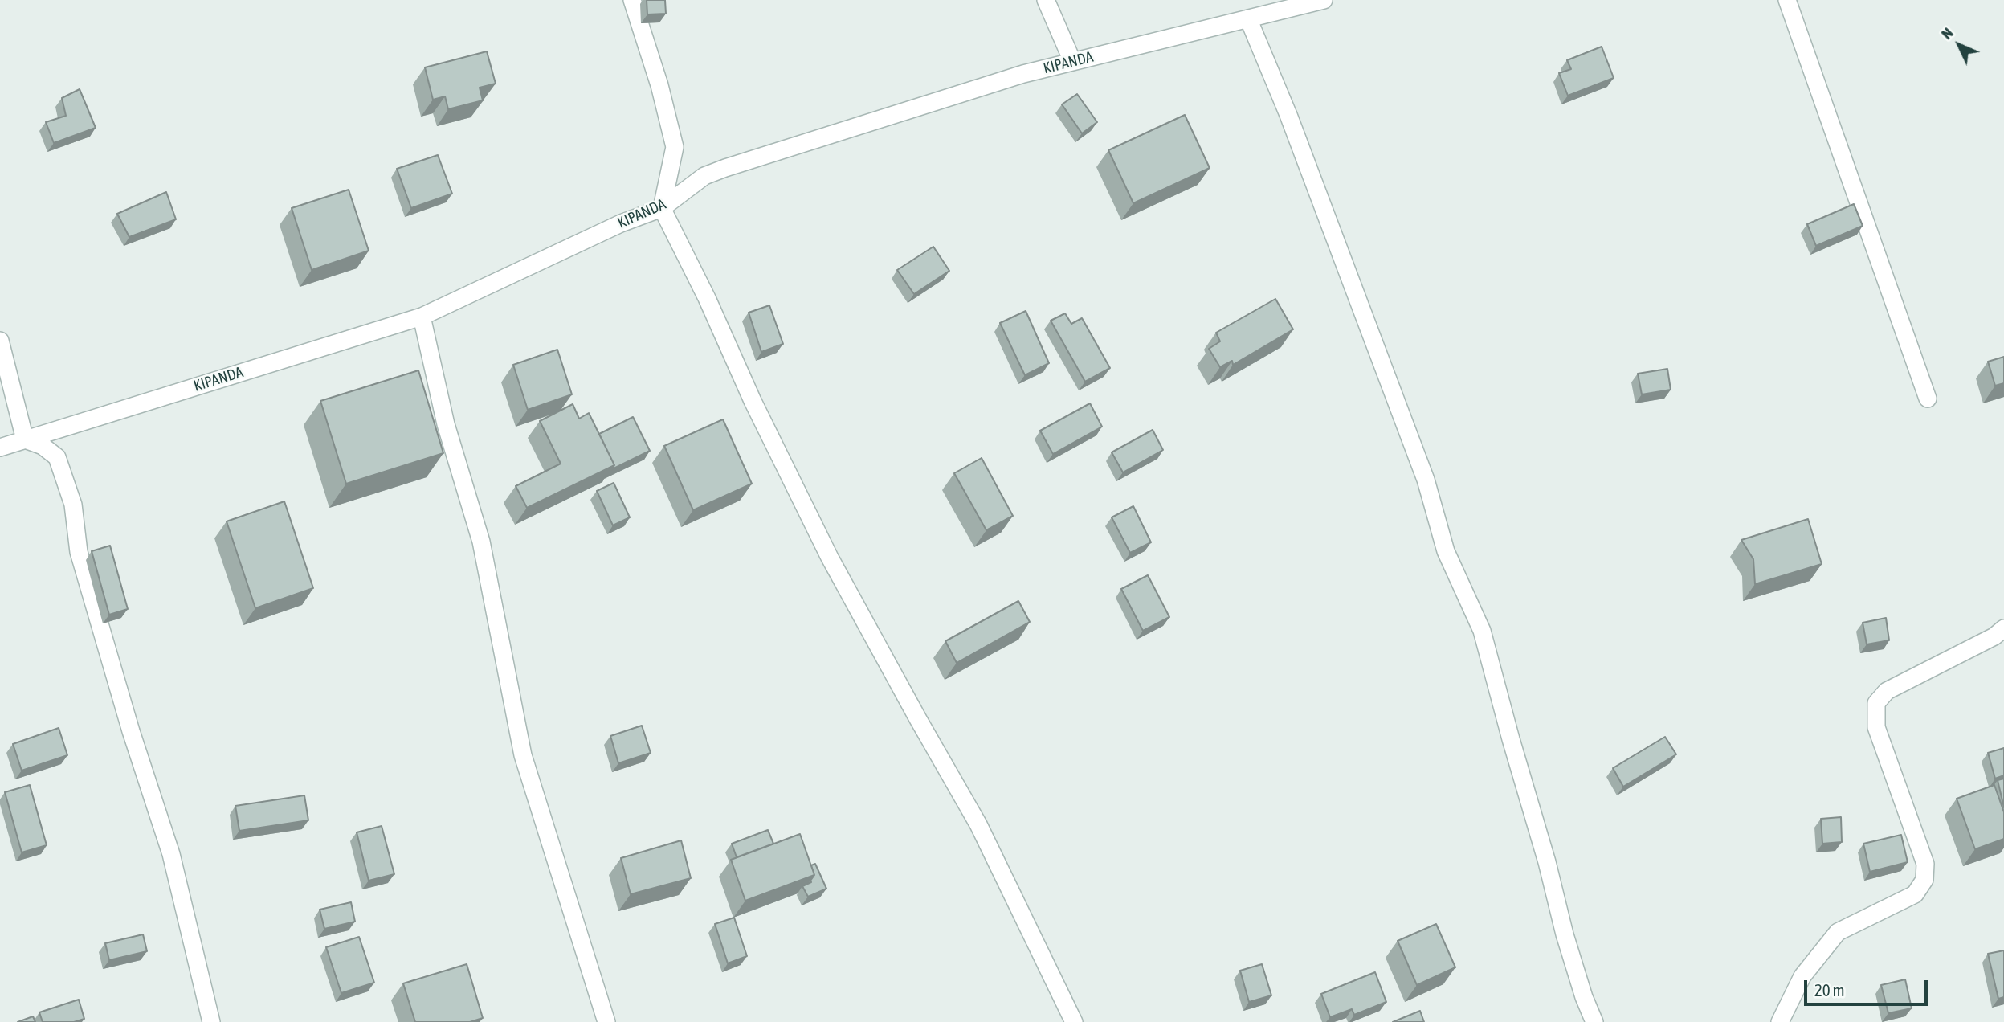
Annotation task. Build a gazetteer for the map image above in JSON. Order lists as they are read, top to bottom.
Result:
{
  "streets": {
    "street": ["KIPANDA"]
  },
  "scale_bar": "20 m",
  "north": "top left"
}
